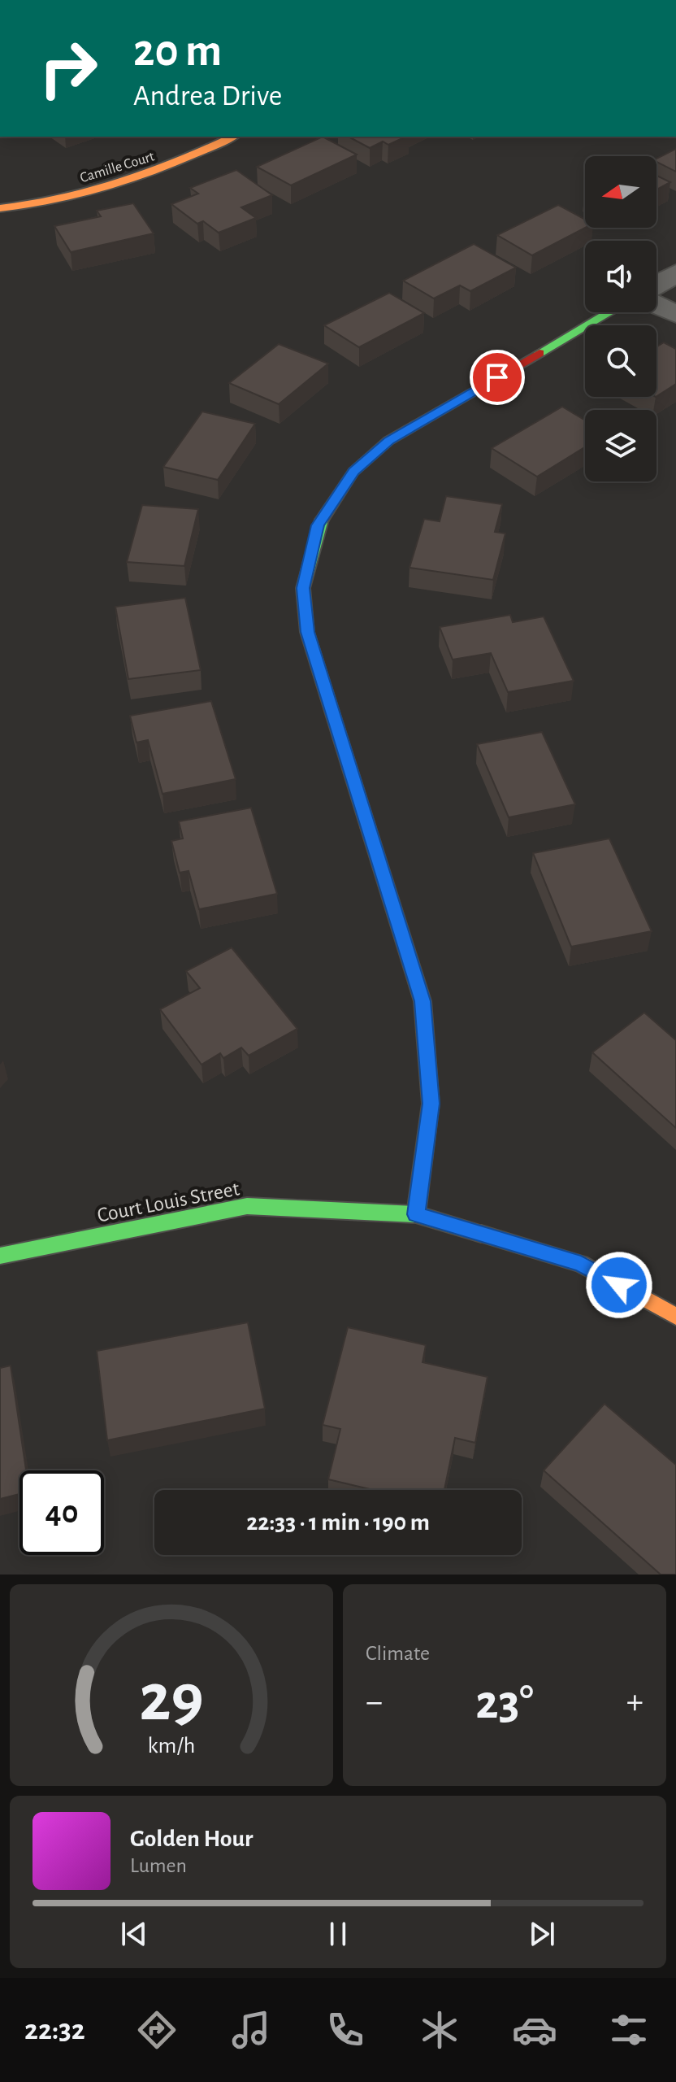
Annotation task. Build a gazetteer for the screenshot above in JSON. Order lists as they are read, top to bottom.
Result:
{
  "streets": {
    "street": ["Camille Court", "Court Louis Street"]
  },
  "north": "left",
  "page": {
    "turn": ["20 m", "Andrea Drive"],
    "limit": "40",
    "trip": "22:33 · 1 min · 190 m",
    "tile": "Climate",
    "heat": ["−", "23°", "+"],
    "song": ["Golden Hour", "Lumen"],
    "tabs": "22:32",
    "gauge": ["29", "km/h"]
  }
}
